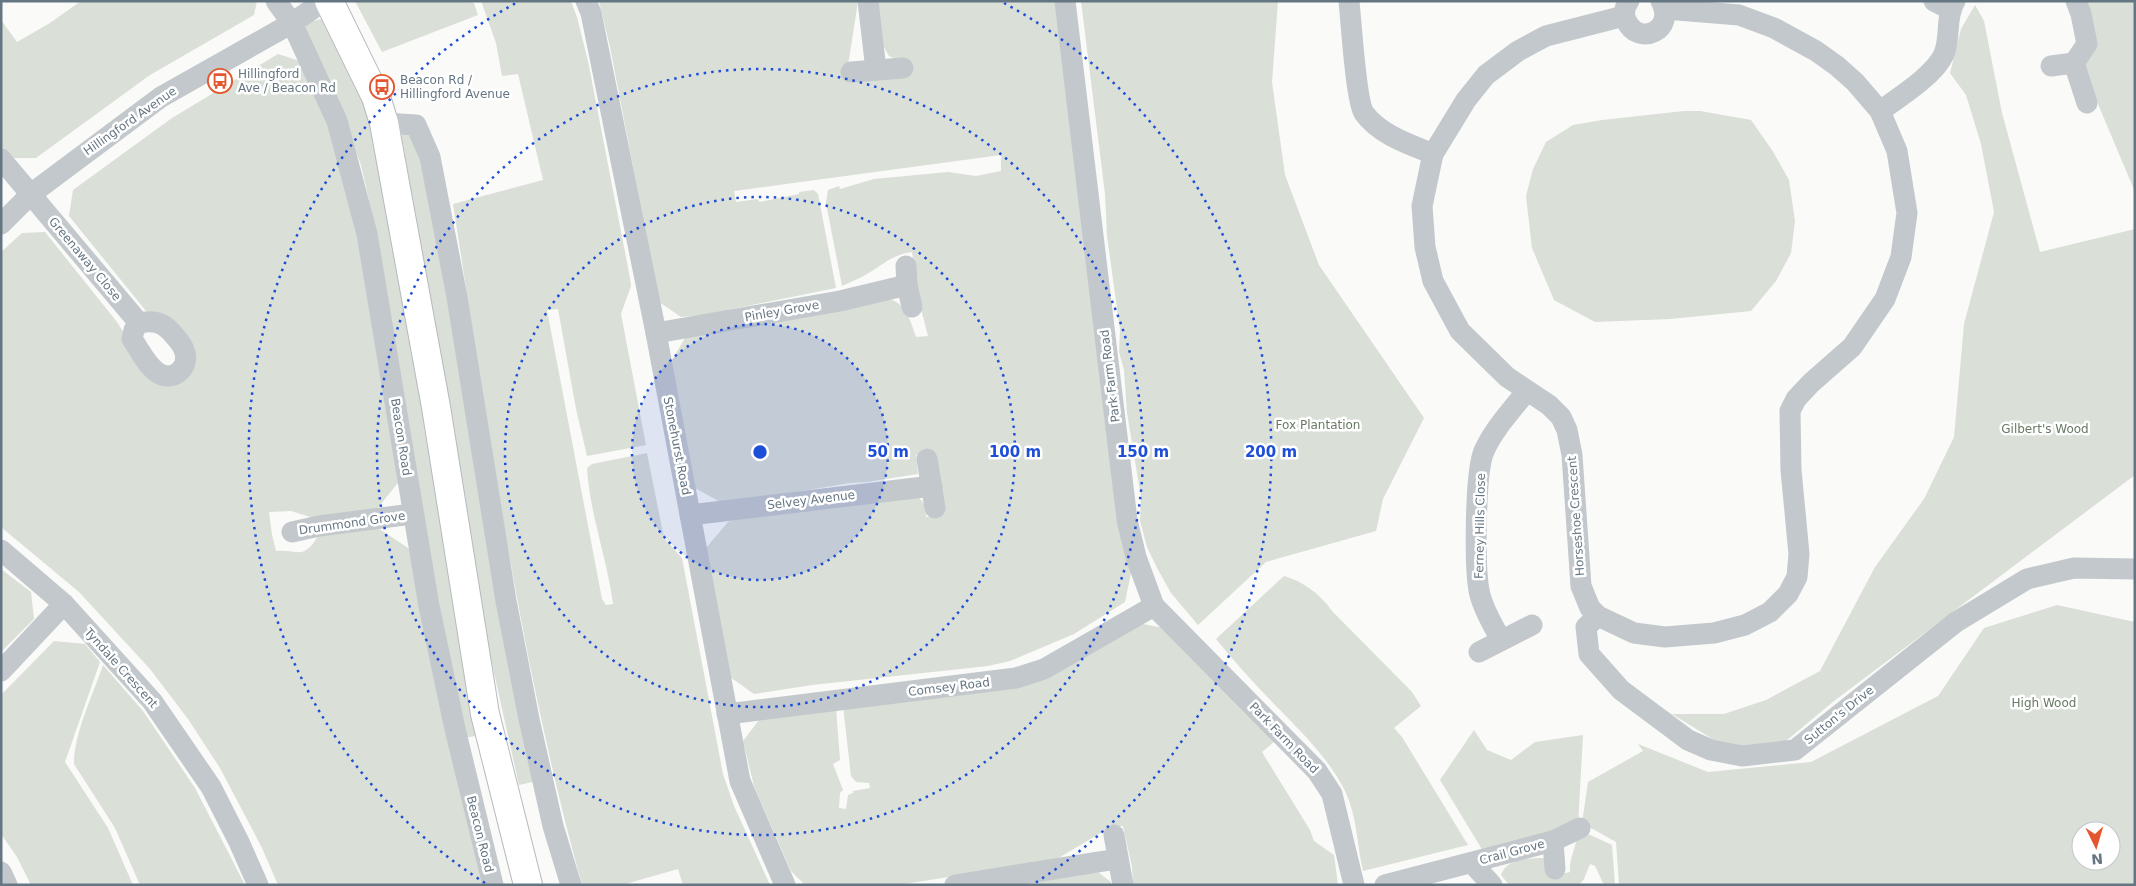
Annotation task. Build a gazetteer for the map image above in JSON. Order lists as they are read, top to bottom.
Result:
{
  "streets": {
    "street": [
      "Hillingford Avenue",
      "Greenaway Close",
      "Pinley Grove",
      "Park Farm Road",
      "Beacon Road",
      "Stonehurst Road",
      "Selvey Avenue",
      "Horseshoe Crescent",
      "Drummond Grove",
      "Ferney Hills Close",
      "Tyndale Crescent",
      "Comsey Road",
      "Sutton's Drive",
      "Crail Grove"
    ]
  },
  "crossings": [
    ["Hillingford Avenue", "Greenaway Close"],
    ["Hillingford Avenue", "Beacon Road"],
    ["Pinley Grove", "Stonehurst Road"],
    ["Park Farm Road", "Comsey Road"],
    ["Beacon Road", "Drummond Grove"],
    ["Stonehurst Road", "Selvey Avenue"],
    ["Stonehurst Road", "Comsey Road"],
    ["Horseshoe Crescent", "Ferney Hills Close"],
    ["Horseshoe Crescent", "Sutton's Drive"]
  ],
  "parks": ["Fox Plantation", "Gilbert's Wood", "High Wood"],
  "places": {
    "bus stop": ["Hillingford Ave / Beacon Rd", "Beacon Rd / Hillingford Avenue"]
  },
  "north": "bottom",
  "rings": [
    "50 m",
    "100 m",
    "150 m",
    "200 m"
  ]
}
